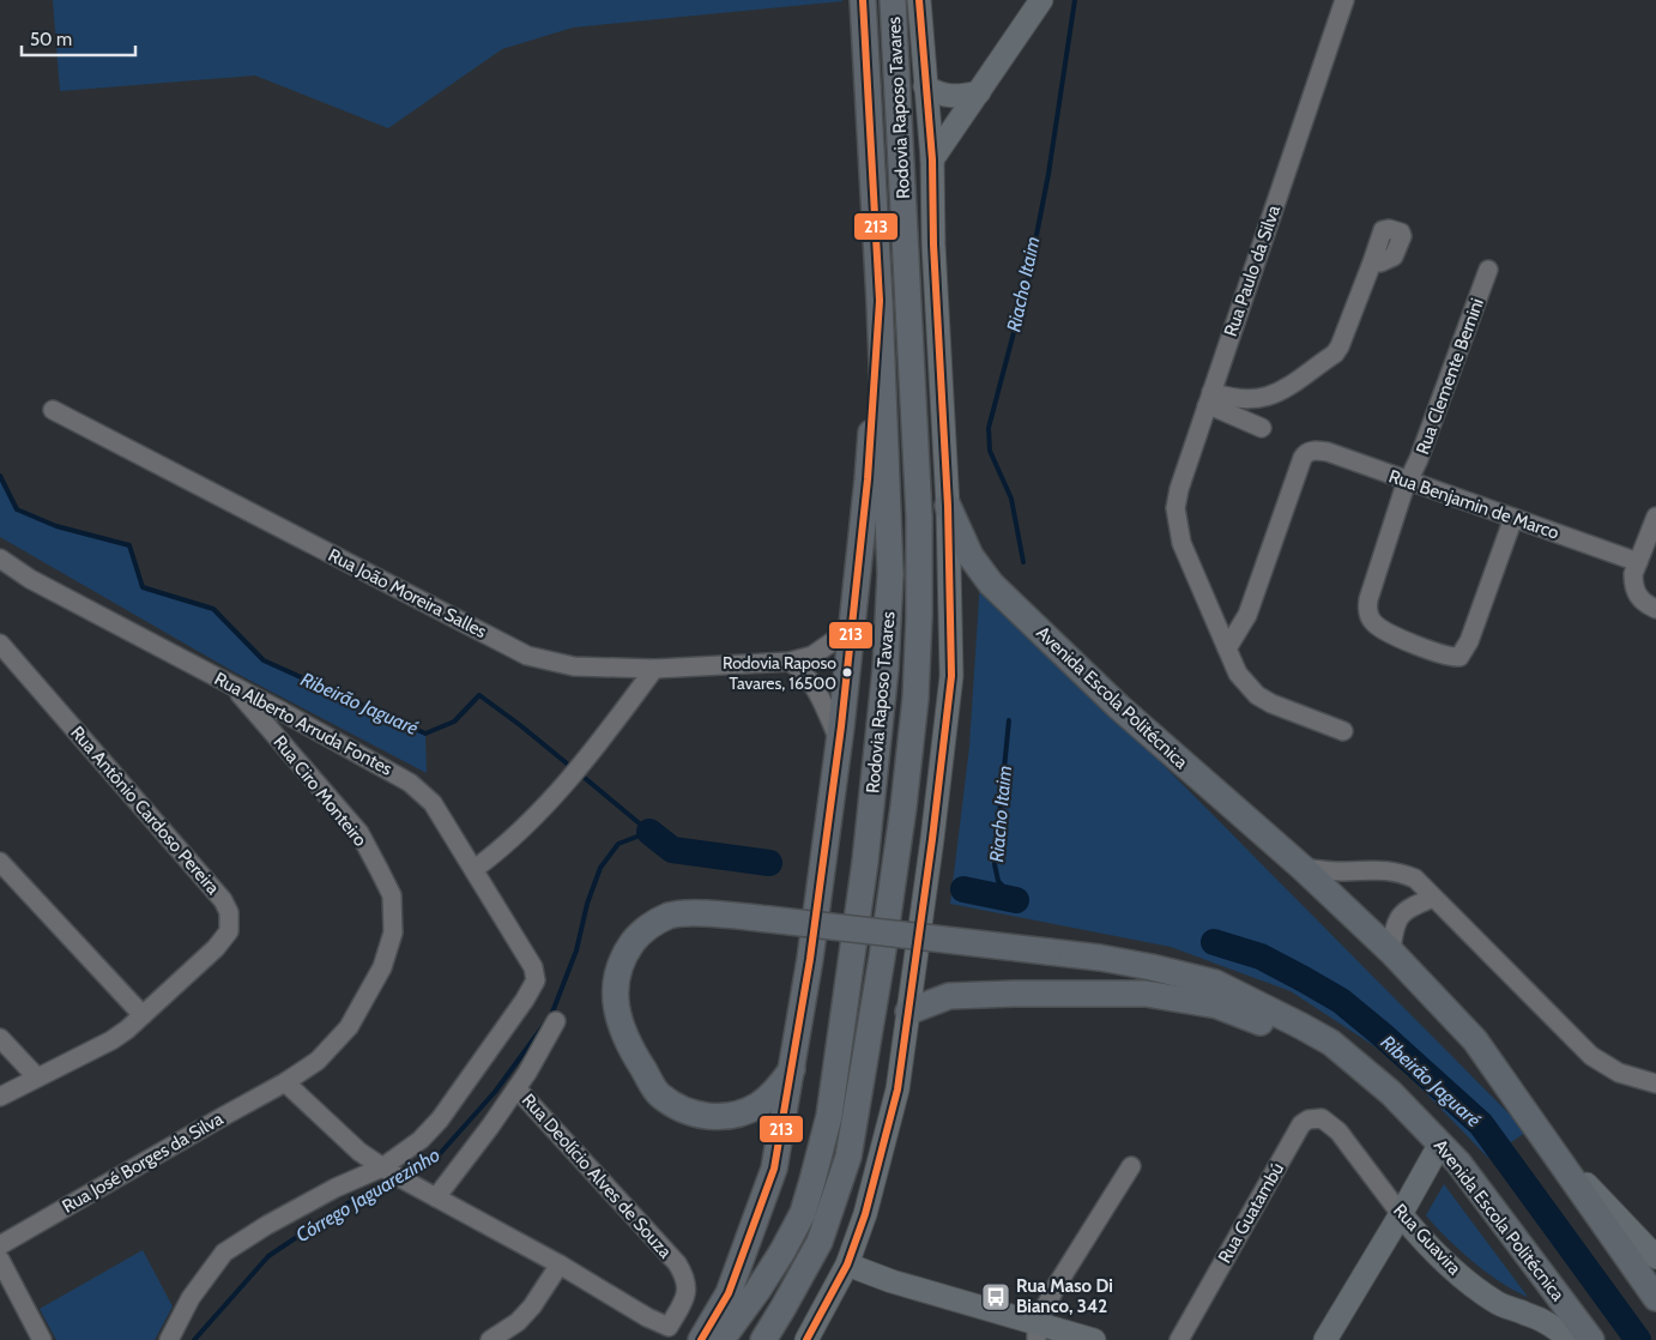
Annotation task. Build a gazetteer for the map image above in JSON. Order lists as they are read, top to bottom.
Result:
{
  "streets": {
    "highway": ["Rodovia Raposo Tavares", "Avenida Escola Politécnica"],
    "main road": ["Rua Guavira"],
    "street": [
      "Rua Paulo da Silva",
      "Rua Clemente Bernini",
      "Rua Benjamin de Marco",
      "Rua João Moreira Salles",
      "Rua Alberto Arruda Fontes",
      "Rua Ciro Monteiro",
      "Rua Antônio Cardoso Pereira",
      "Rua José Borges da Silva",
      "Rua Deolício Alves de Souza",
      "Rua Guatambú"
    ]
  },
  "crossings": [
    ["Rua Paulo da Silva", "Rua Benjamin de Marco"],
    ["Rua Clemente Bernini", "Rua Benjamin de Marco"],
    ["Rua Alberto Arruda Fontes", "Rua Ciro Monteiro"],
    ["Rua Ciro Monteiro", "Rua José Borges da Silva"],
    ["Rua Guatambú", "Rua Guavira"]
  ],
  "water": ["Riacho Itaim", "Ribeirão Jaguaré", "Córrego Jaguarezinho"],
  "places": {
    "other": ["Rodovia Raposo Tavares, 16500"],
    "bus stop": ["Rua Maso Di Bianco, 342"]
  },
  "lines": ["transit line 213"],
  "scale_bar": "50 m"
}
